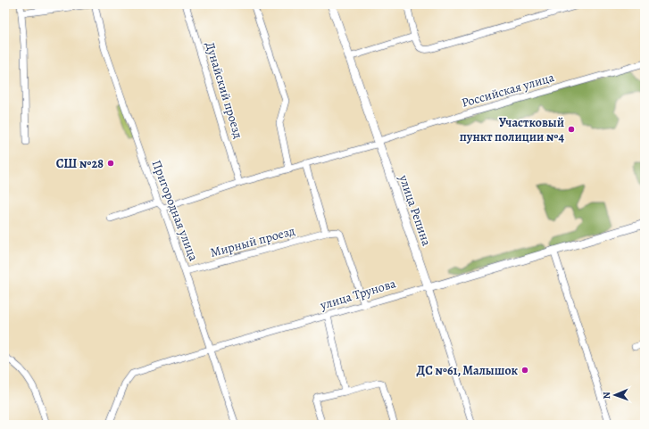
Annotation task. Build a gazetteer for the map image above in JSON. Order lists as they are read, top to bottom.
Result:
{
  "streets": {
    "street": [
      "Дунайский проезд",
      "Российская улица",
      "Пригородная улица",
      "улица Репина",
      "Мирный проезд",
      "улица Трунова"
    ]
  },
  "crossings": [
    ["Дунайский проезд", "Российская улица"],
    ["Российская улица", "Пригородная улица"],
    ["Российская улица", "улица Репина"],
    ["Пригородная улица", "Мирный проезд"],
    ["Пригородная улица", "улица Трунова"],
    ["улица Репина", "улица Трунова"]
  ],
  "places": ["Участковый пункт полиции №4", "СШ №28", "ДС №61, Малышок"],
  "north": "left"
}
